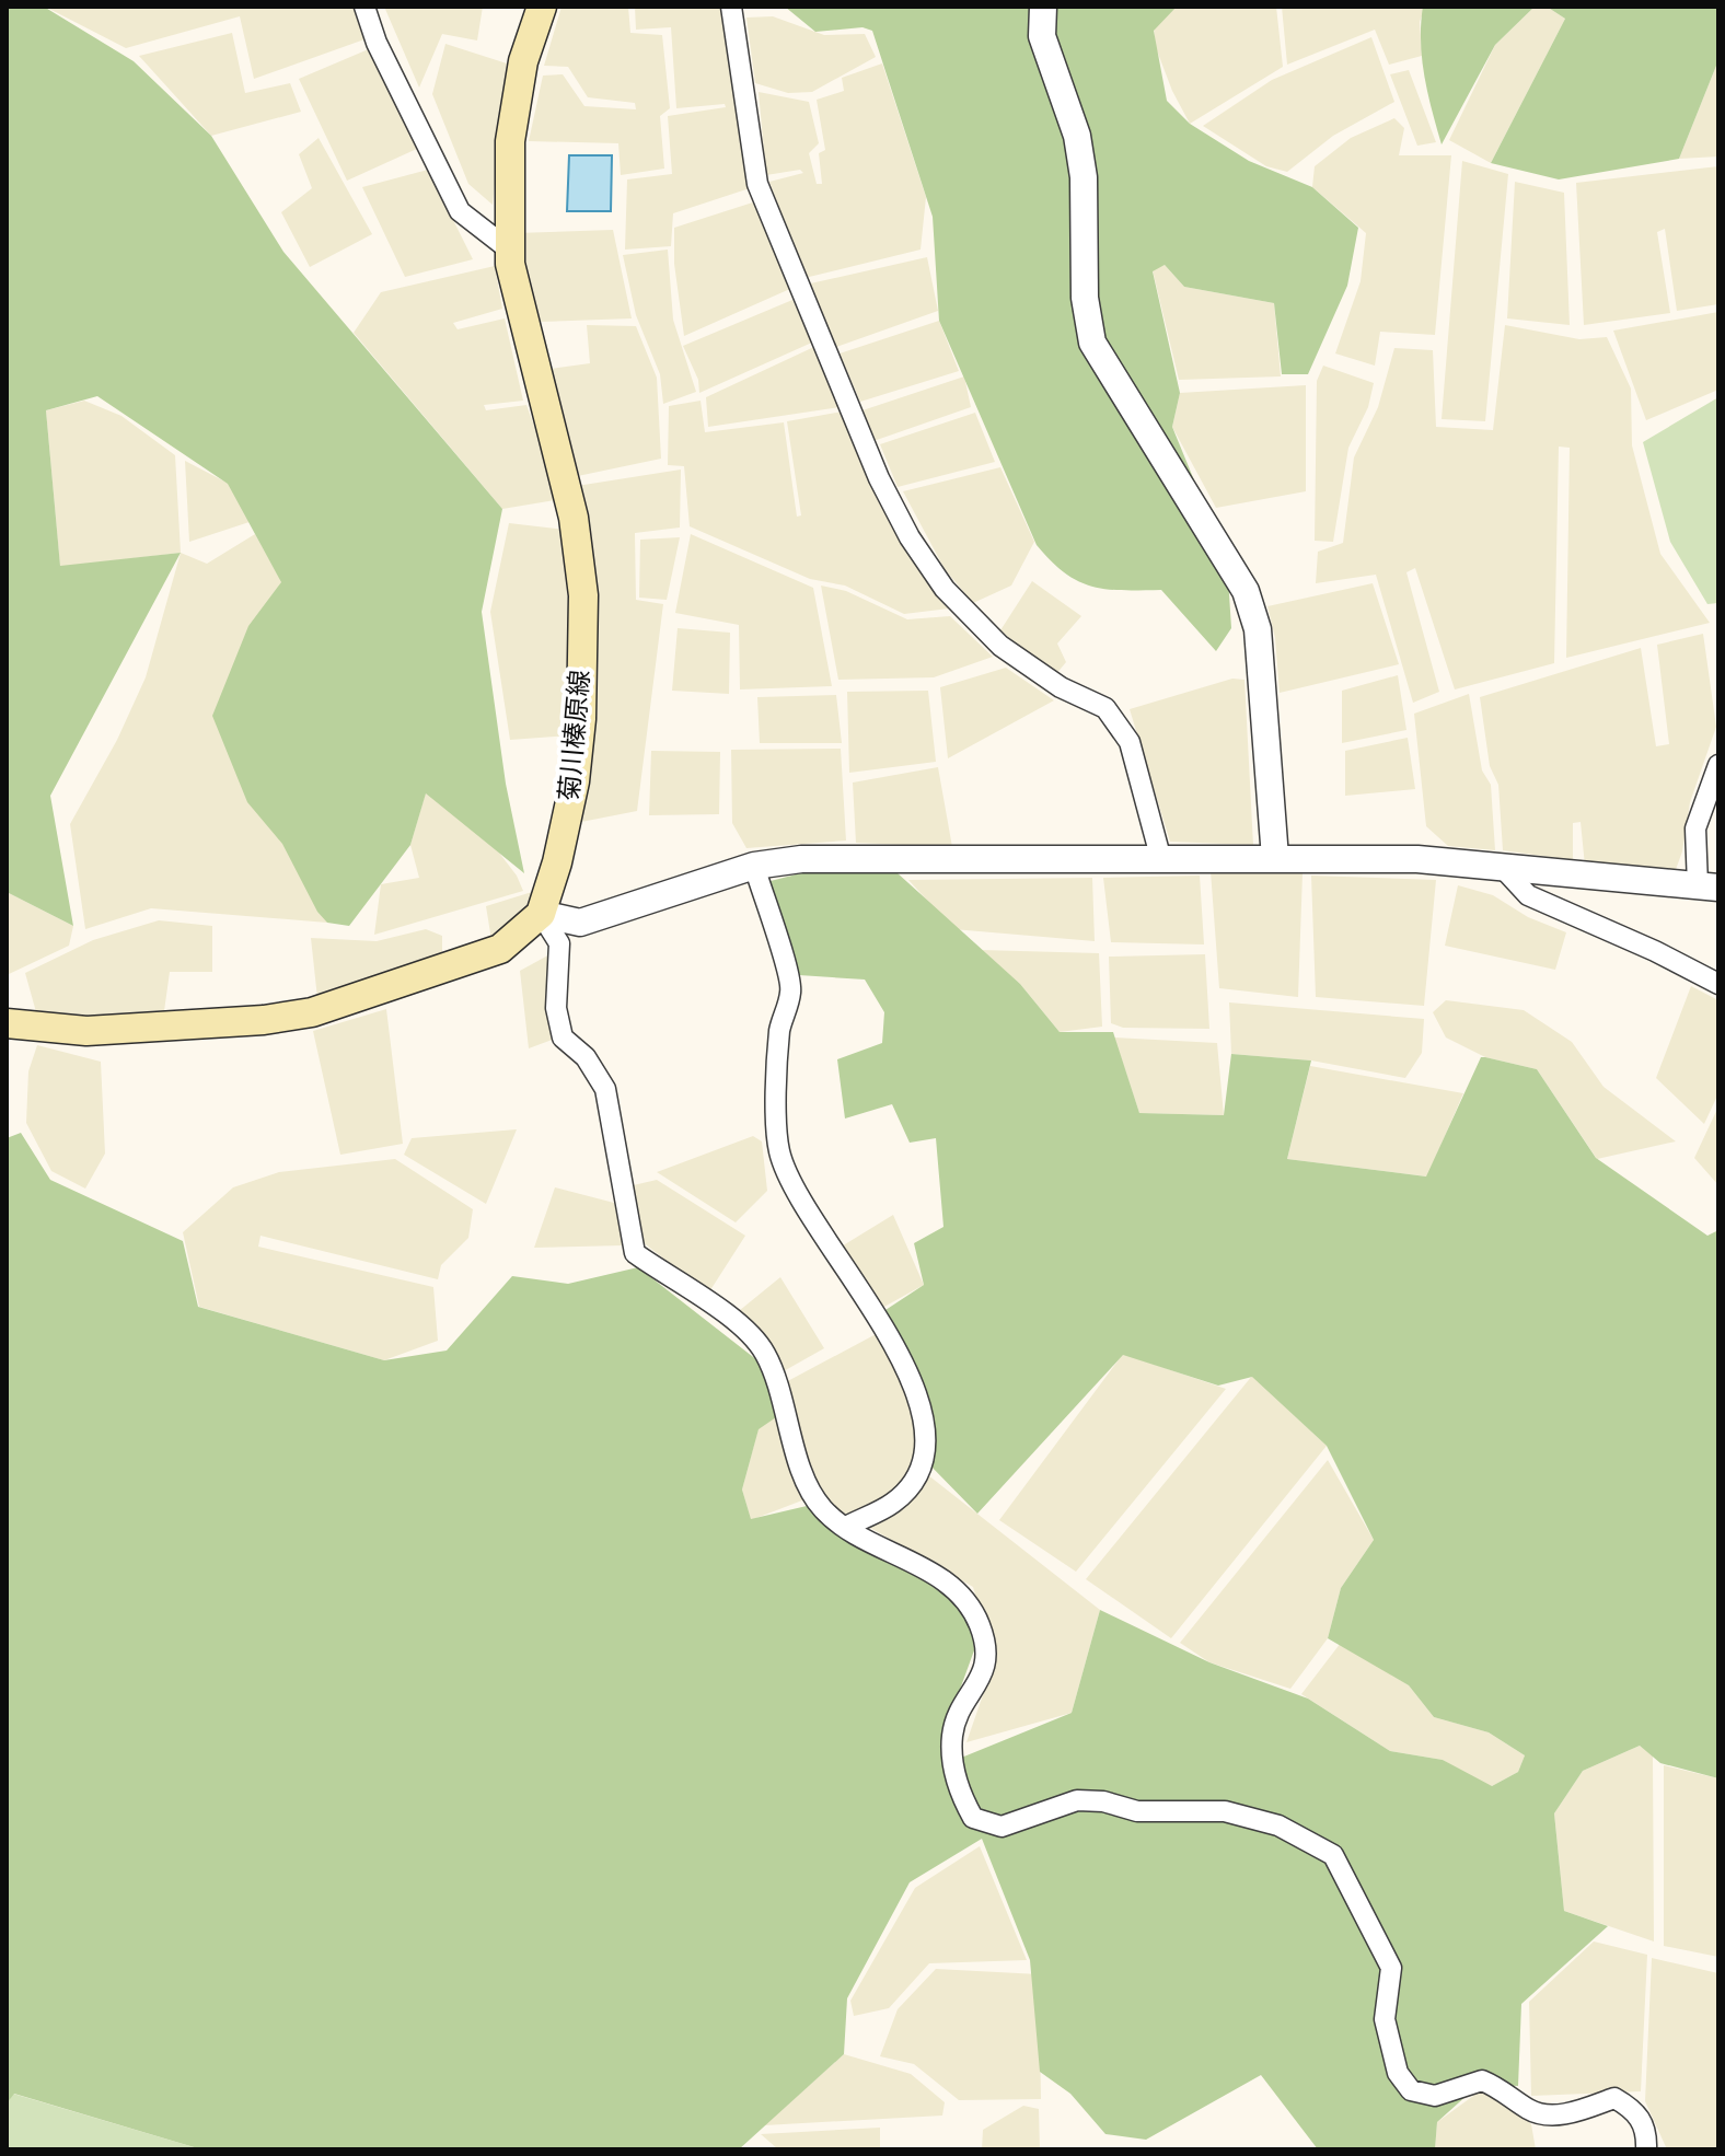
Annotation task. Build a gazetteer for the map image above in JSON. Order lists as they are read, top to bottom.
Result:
{
  "streets": {
    "main road": ["菊川榛原線"]
  }
}
